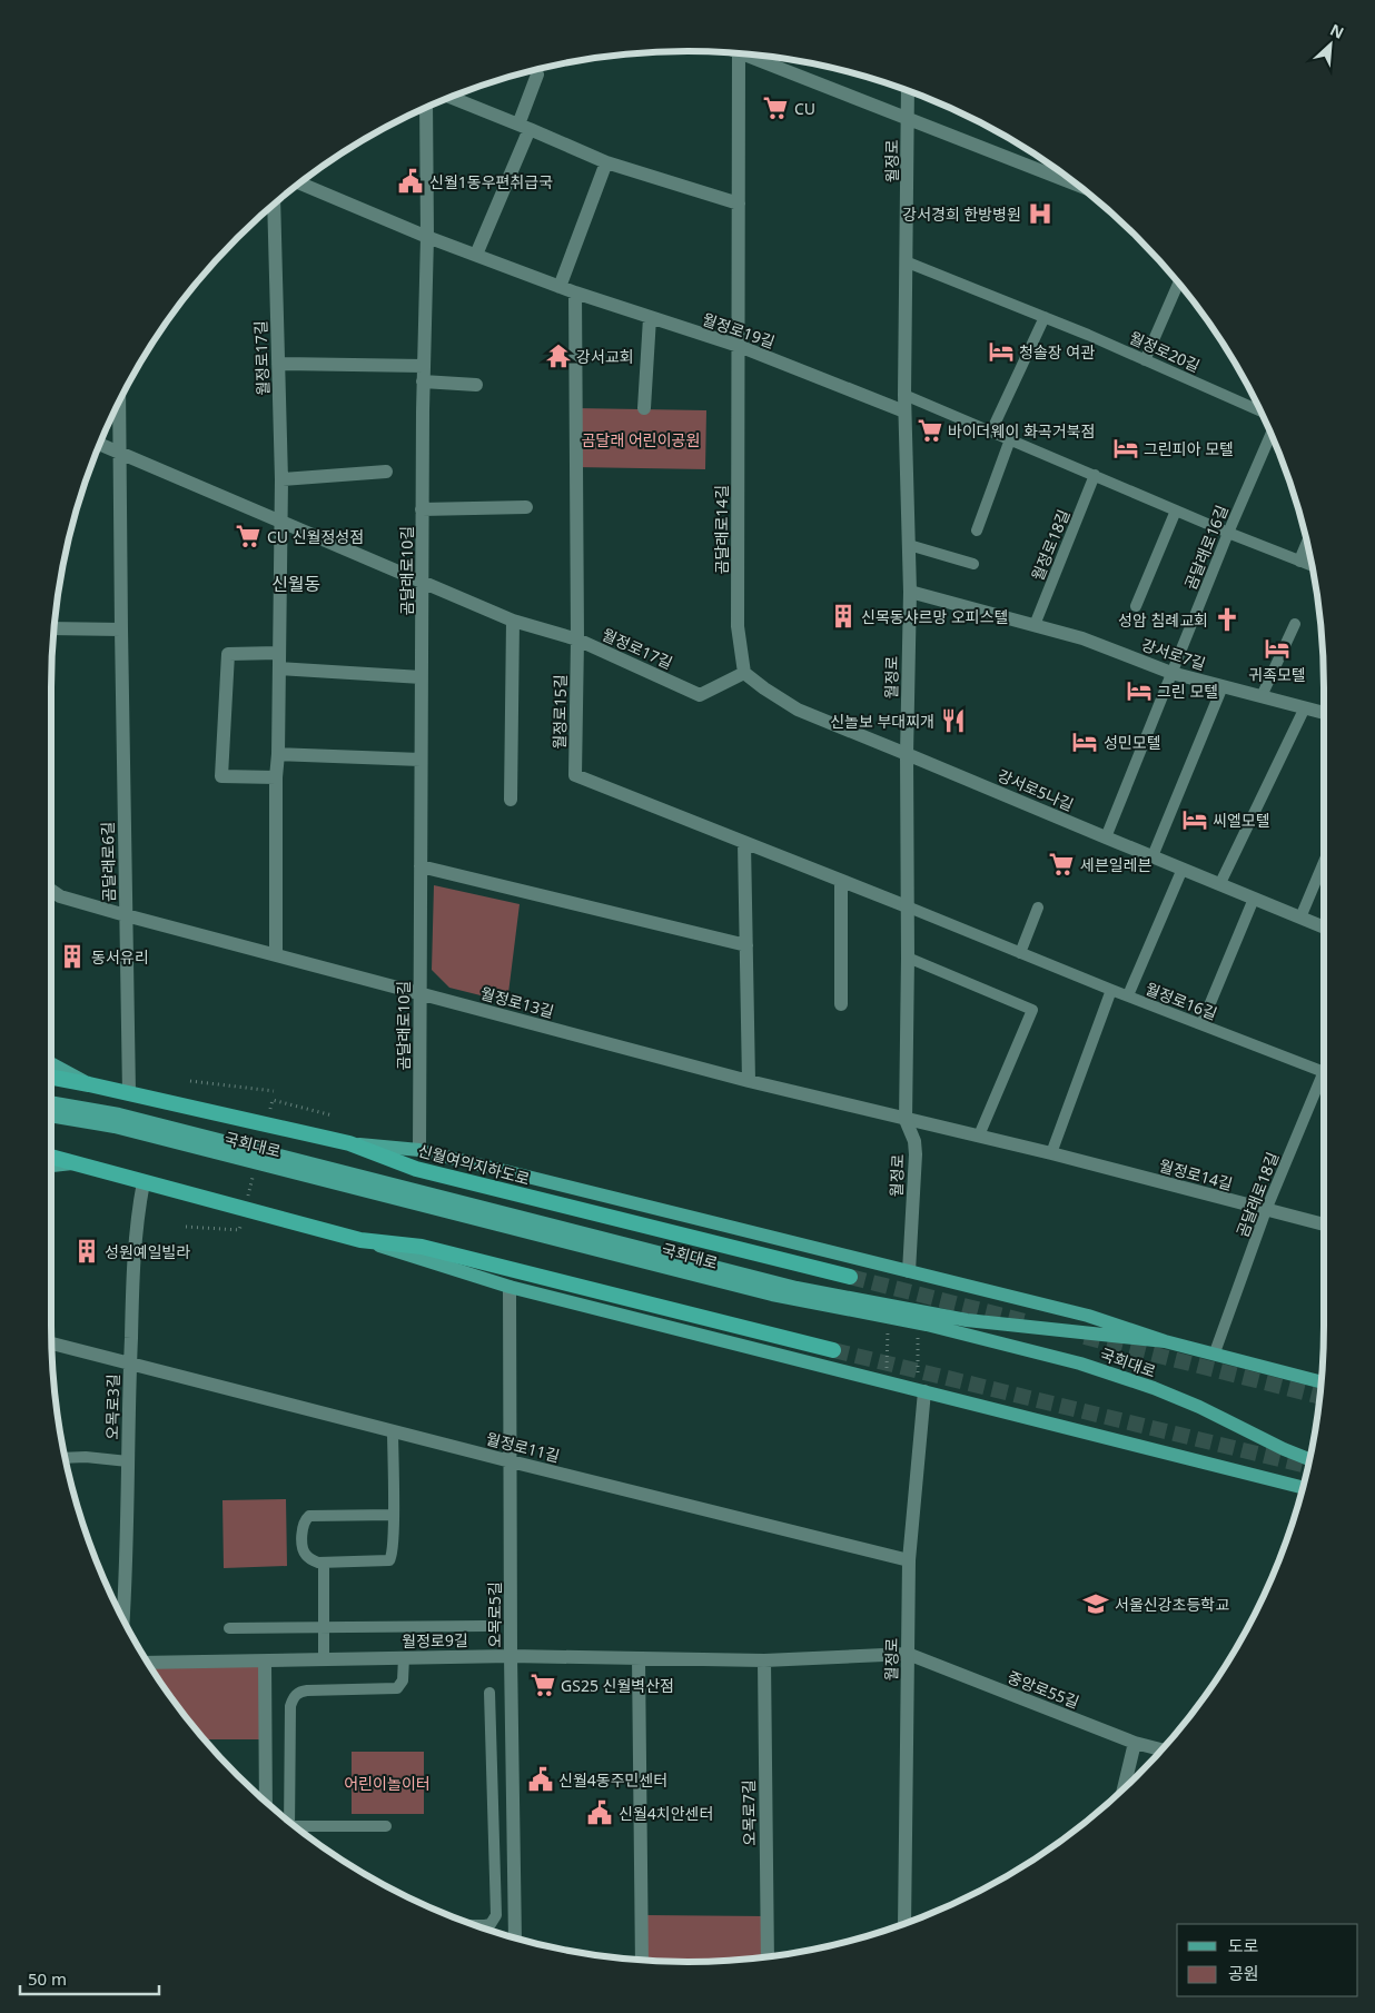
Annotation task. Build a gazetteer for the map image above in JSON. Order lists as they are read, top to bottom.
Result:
{
  "streets": {
    "highway": ["신월여의지하도로"],
    "main road": ["국회대로"],
    "street": [
      "월정로",
      "월정로19길",
      "월정로17길",
      "곰달래로14길",
      "곰달래로10길",
      "강서로7길",
      "월정로15길",
      "강서로5나길",
      "곰달래로6길",
      "월정로13길",
      "월정로14길",
      "오목로3길",
      "월정로11길",
      "오목로5길",
      "월정로9길",
      "중앙로55길",
      "오목로7길"
    ],
    "lane": [
      "월정로20길",
      "월정로18길",
      "곰달래로16길",
      "월정로16길",
      "곰달래로18길"
    ]
  },
  "crossings": [
    ["월정로", "월정로19길"],
    ["월정로", "월정로20길"],
    ["월정로", "강서로7길"],
    ["월정로", "월정로15길"],
    ["월정로", "강서로5나길"],
    ["월정로", "월정로16길"],
    ["월정로", "월정로13길"],
    ["월정로", "월정로14길"],
    ["월정로", "월정로11길"],
    ["월정로", "월정로9길"],
    ["월정로", "중앙로55길"],
    ["월정로19길", "곰달래로14길"],
    ["월정로19길", "곰달래로10길"],
    ["월정로19길", "월정로15길"],
    ["월정로17길", "곰달래로14길"],
    ["월정로17길", "곰달래로10길"],
    ["월정로17길", "월정로15길"],
    ["월정로17길", "곰달래로6길"],
    ["월정로18길", "강서로7길"],
    ["곰달래로16길", "강서로7길"],
    ["곰달래로16길", "강서로5나길"],
    ["곰달래로10길", "월정로13길"],
    ["월정로15길", "월정로16길"],
    ["곰달래로6길", "월정로13길"],
    ["곰달래로6길", "신월여의지하도로"],
    ["월정로13길", "월정로14길"],
    ["월정로14길", "곰달래로18길"],
    ["오목로3길", "월정로11길"],
    ["월정로11길", "오목로5길"],
    ["오목로5길", "월정로9길"],
    ["월정로9길", "중앙로55길"],
    ["월정로9길", "오목로7길"]
  ],
  "districts": ["신월동"],
  "parks": ["곰달래 어린이공원", "어린이놀이터"],
  "places": {
    "supermarket": [
      "CU",
      "바이더웨이 화곡거북점",
      "CU 신월정성점",
      "세븐일레븐",
      "GS25 신월벽산점"
    ],
    "public building": ["신월1동우편취급국", "신월4동주민센터", "신월4치안센터"],
    "hospital": ["강서경희 한방병원"],
    "hotel": [
      "청솔장 여관",
      "그린피아 모텔",
      "귀족모텔",
      "그린 모텔",
      "성민모텔",
      "씨엘모텔"
    ],
    "temple": ["강서교회"],
    "building": ["신목동샤르망 오피스텔", "동서유리", "성원예일빌라"],
    "church": ["성암 침례교회"],
    "restaurant": ["신놀보 부대찌개"],
    "school or university": ["서울신강초등학교"]
  },
  "legend": ["도로", "공원"],
  "scale_bar": "50 m",
  "north": "top right"
}
